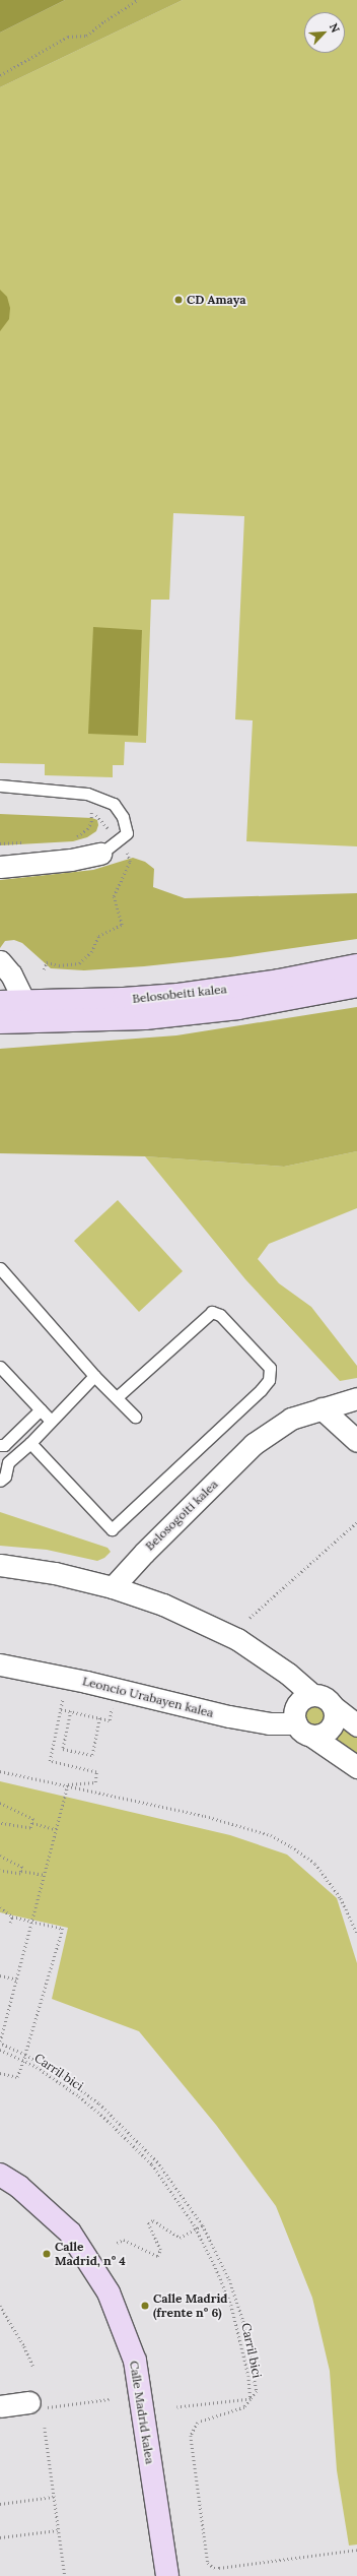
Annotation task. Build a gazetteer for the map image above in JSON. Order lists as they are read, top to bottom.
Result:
{
  "streets": {
    "main road": ["Belosobeiti kalea", "Calle Madrid kalea"],
    "street": ["Belosogoiti kalea", "Leoncio Urabayen kalea"],
    "path": ["Carril bici"]
  },
  "places": ["CD Amaya", "Calle Madrid, nº 4", "Calle Madrid (frente nº 6)"],
  "north": "top right"
}
